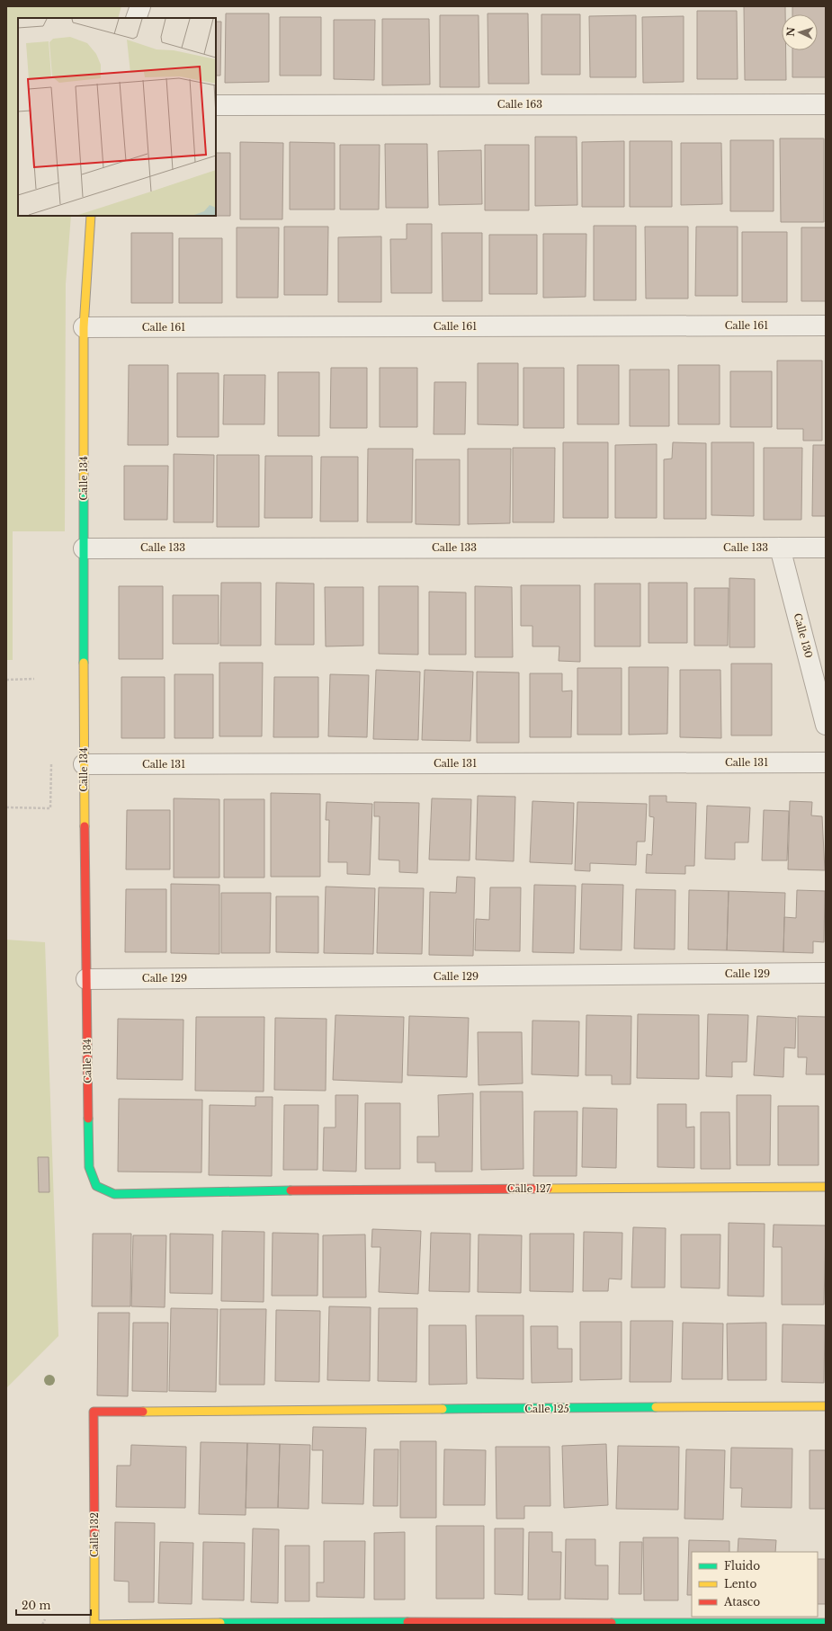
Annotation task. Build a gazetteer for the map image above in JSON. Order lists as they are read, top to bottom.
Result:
{
  "streets": {
    "street": [
      "Calle 163",
      "Calle 161",
      "Calle 134",
      "Calle 133",
      "Calle 130",
      "Calle 131",
      "Calle 129",
      "Calle 127",
      "Calle 125",
      "Calle 132"
    ]
  },
  "crossings": [
    ["Calle 161", "Calle 134"],
    ["Calle 134", "Calle 133"],
    ["Calle 134", "Calle 131"],
    ["Calle 134", "Calle 129"],
    ["Calle 134", "Calle 127"],
    ["Calle 133", "Calle 130"],
    ["Calle 125", "Calle 132"]
  ],
  "legend": ["Fluido", "Lento", "Atasco"],
  "scale_bar": "20 m",
  "north": "left"
}
